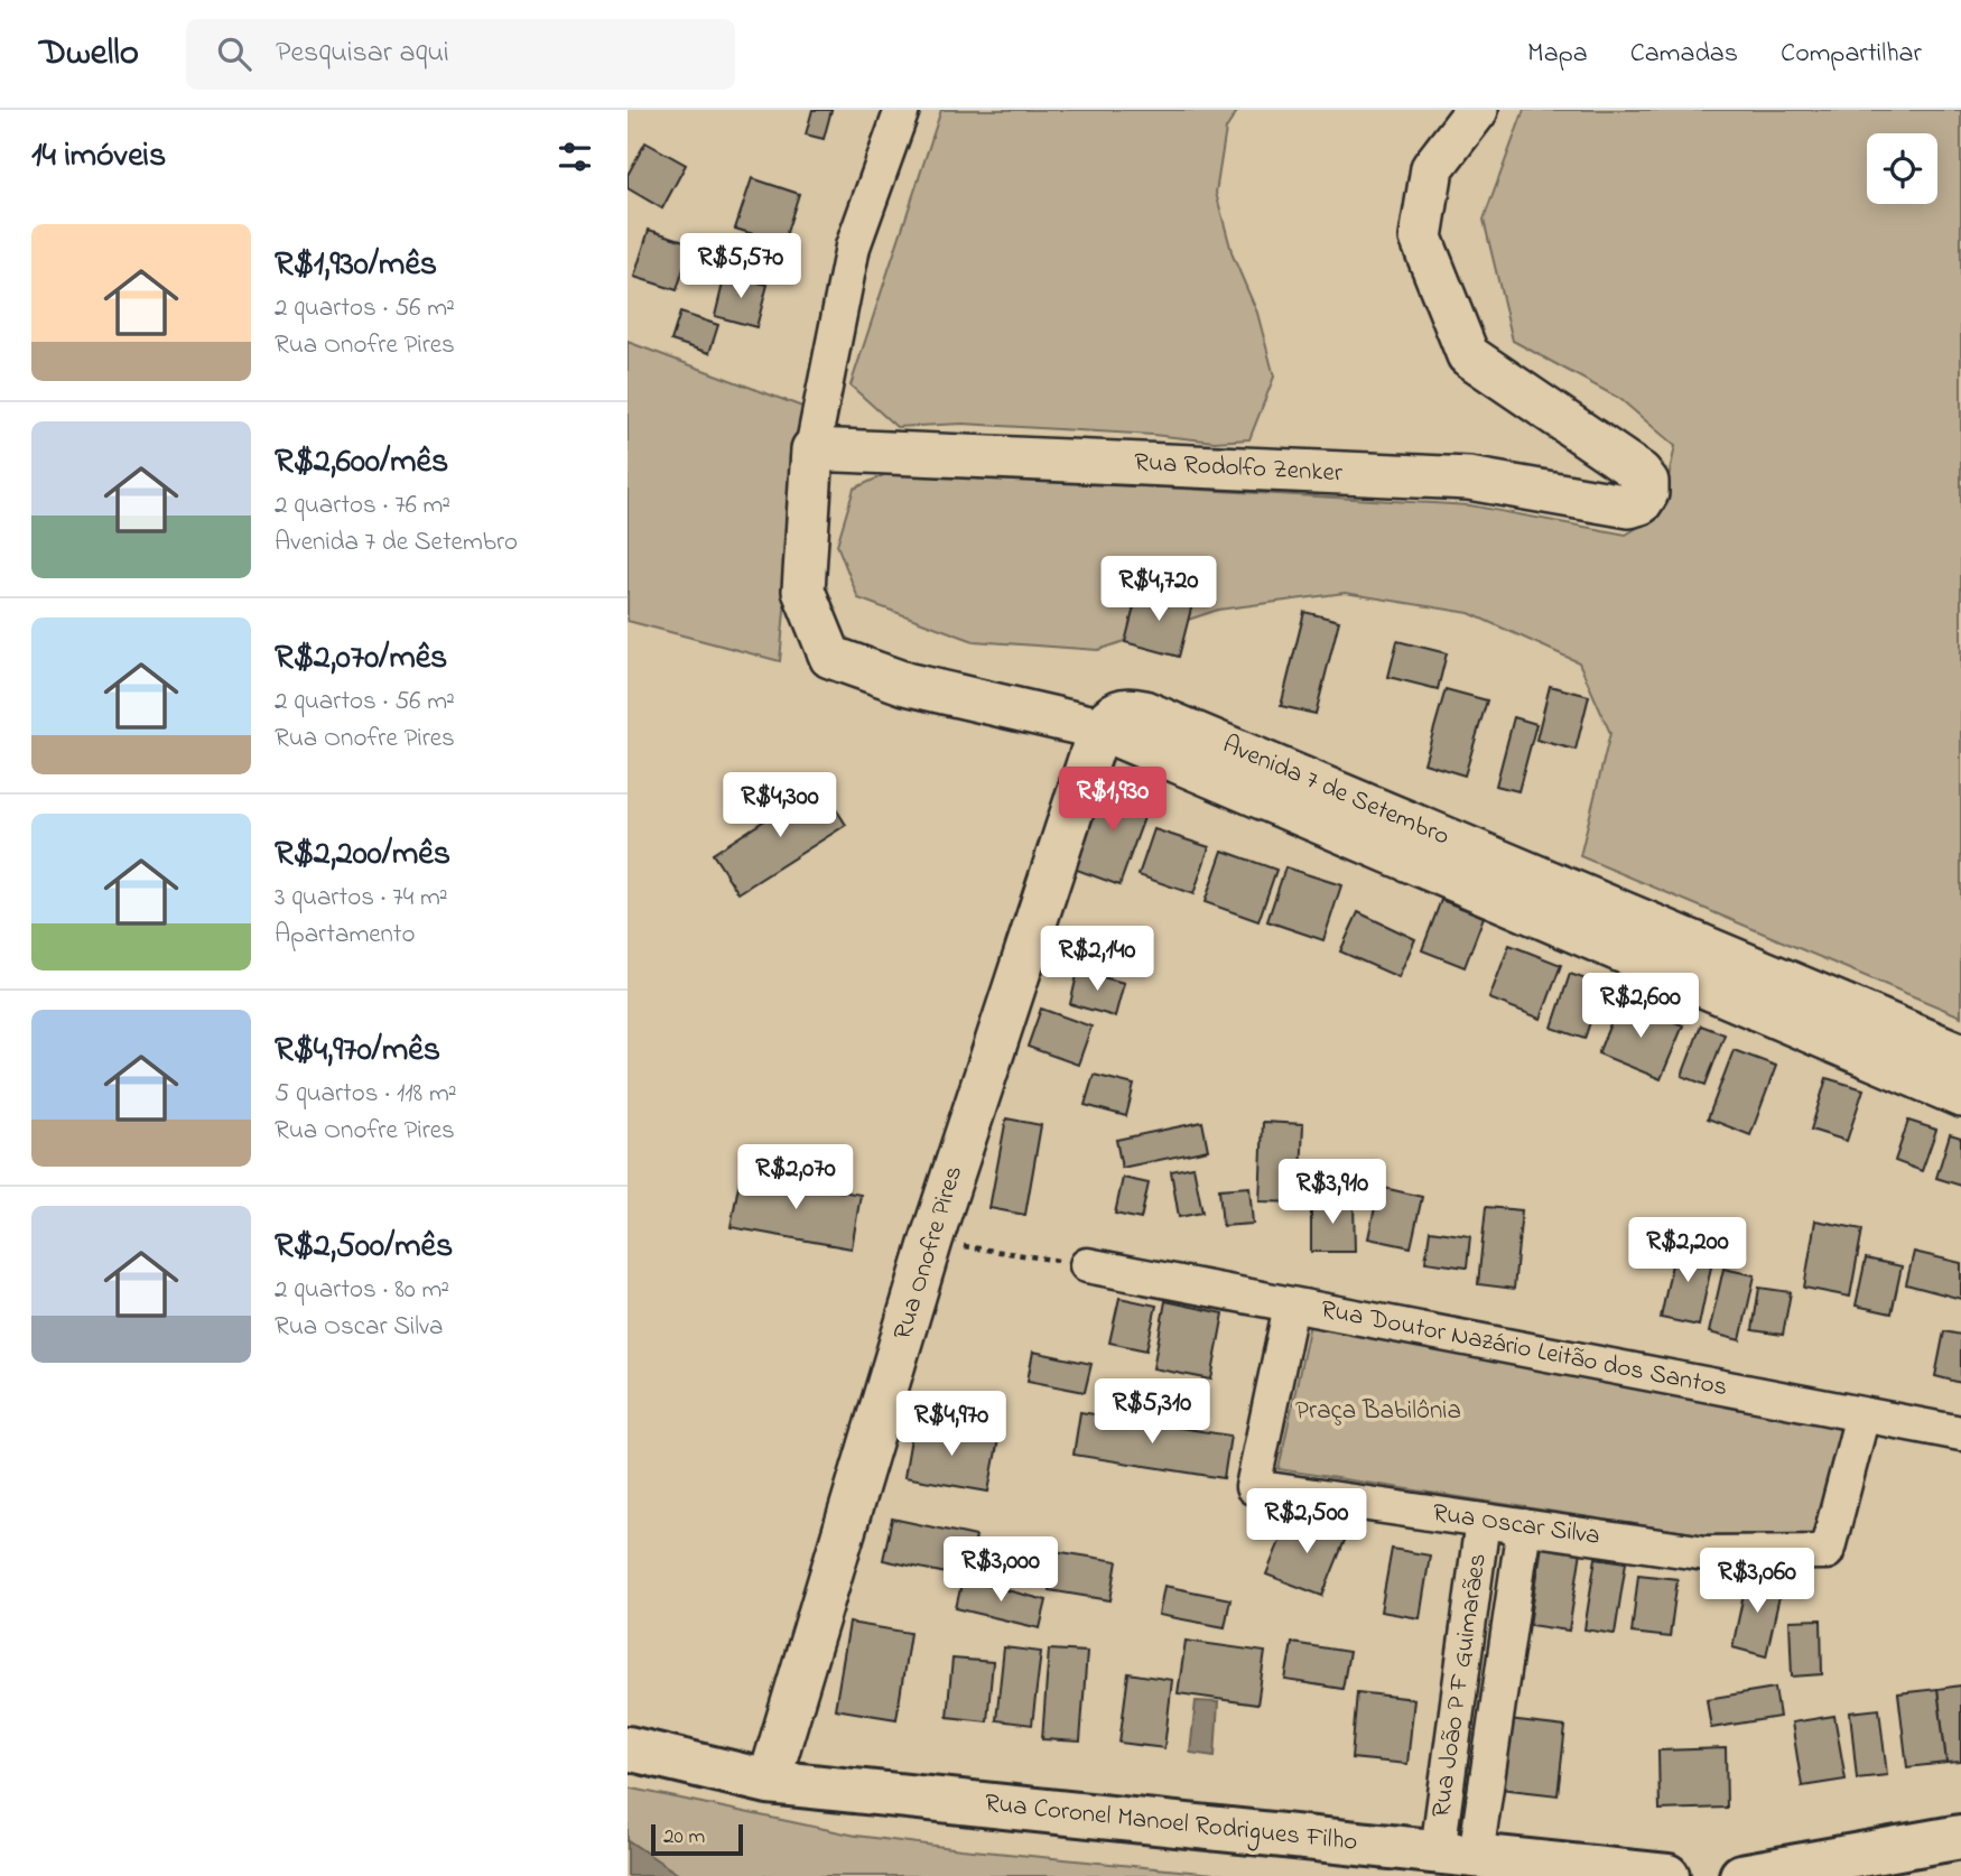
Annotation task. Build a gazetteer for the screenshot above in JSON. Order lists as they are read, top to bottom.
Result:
{
  "streets": {
    "main road": ["Rua Coronel Manoel Rodrigues Filho"],
    "street": [
      "Rua Rodolfo Zenker",
      "Avenida 7 de Setembro",
      "Rua Onofre Pires",
      "Rua Doutor Nazário Leitão dos Santos",
      "Rua Oscar Silva",
      "Rua João P F Guimarães"
    ]
  },
  "crossings": [
    ["Avenida 7 de Setembro", "Rua Onofre Pires"],
    ["Rua Onofre Pires", "Rua Coronel Manoel Rodrigues Filho"],
    ["Rua Doutor Nazário Leitão dos Santos", "Rua Oscar Silva"],
    ["Rua Oscar Silva", "Rua João P F Guimarães"],
    ["Rua João P F Guimarães", "Rua Coronel Manoel Rodrigues Filho"]
  ],
  "parks": ["Praça Babilônia"],
  "scale_bar": "20 m",
  "page": {
    "header": "Dwello",
    "search": "Pesquisar aqui",
    "nav": ["Mapa", "Camadas", "Compartilhar"],
    "heading": "14 imóveis",
    "list": [
      {
        "name": "R$1,930/mês",
        "note": "2 quartos · 56 m² · Rua Onofre Pires"
      },
      {
        "name": "R$2,600/mês",
        "note": "2 quartos · 76 m² · Avenida 7 de Setembro"
      },
      {
        "name": "R$2,070/mês",
        "note": "2 quartos · 56 m² · Rua Onofre Pires"
      },
      {
        "name": "R$2,200/mês",
        "note": "3 quartos · 74 m² · Apartamento"
      },
      {
        "name": "R$4,970/mês",
        "note": "5 quartos · 118 m² · Rua Onofre Pires"
      },
      {
        "name": "R$2,500/mês",
        "note": "2 quartos · 80 m² · Rua Oscar Silva"
      }
    ],
    "price": [
      "R$5,570",
      "R$4,720",
      "R$1,930",
      "R$4,300",
      "R$2,140",
      "R$2,600",
      "R$2,070",
      "R$3,910",
      "R$2,200",
      "R$5,310",
      "R$4,970",
      "R$2,500",
      "R$3,000",
      "R$3,060"
    ],
    "scale": "20 m"
  }
}
